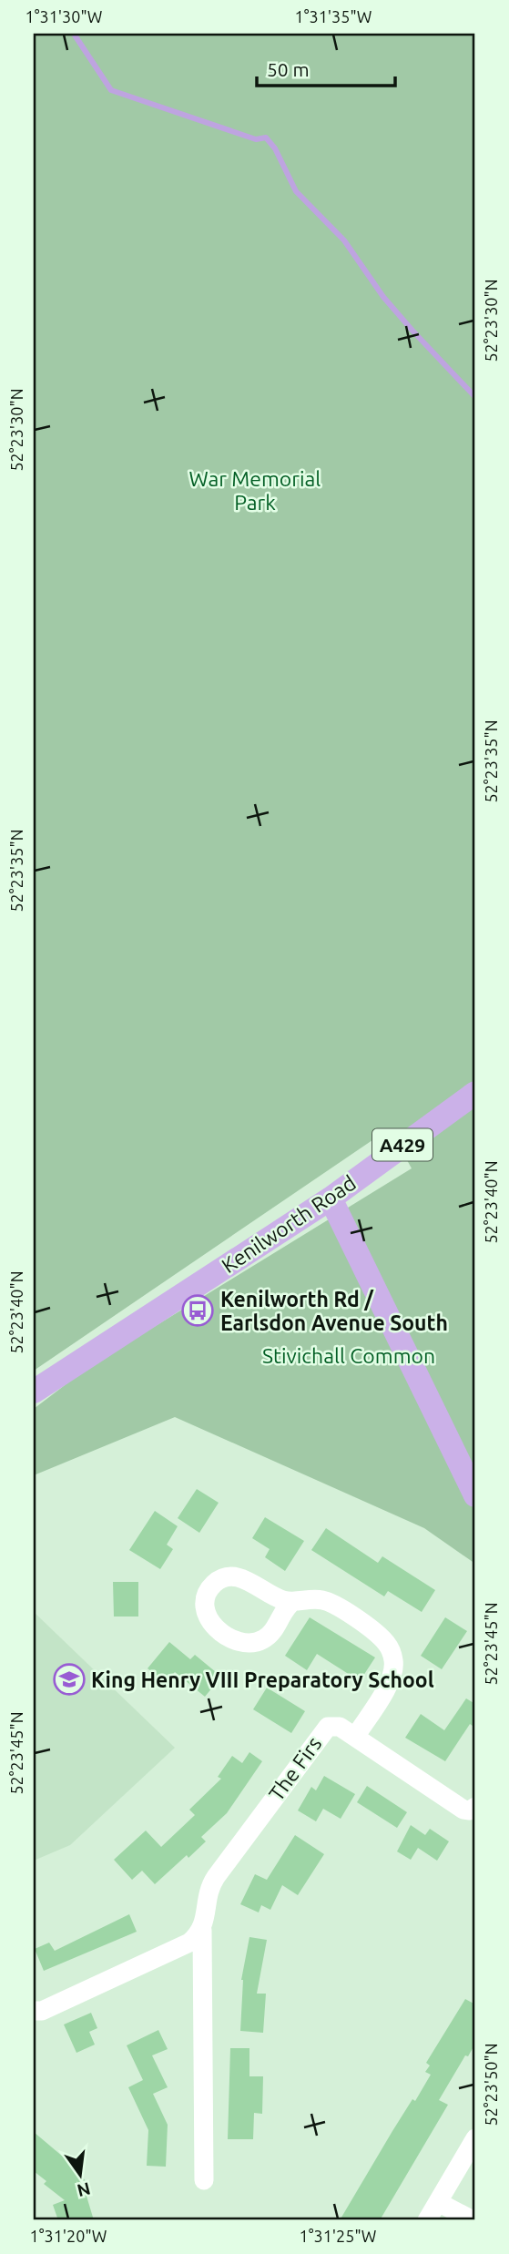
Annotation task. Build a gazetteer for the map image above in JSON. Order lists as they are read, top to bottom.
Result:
{
  "streets": {
    "main road": ["A429", "Kenilworth Road"],
    "street": ["The Firs"]
  },
  "parks": ["War Memorial Park", "Stivichall Common"],
  "places": {
    "bus stop": ["Kenilworth Rd / Earlsdon Avenue South"],
    "school or university": ["King Henry VIII Preparatory School"]
  },
  "scale_bar": "50 m",
  "north": "bottom",
  "coordinates": [
    "1°31'30\"W",
    "1°31'35\"W",
    "52°23'30\"N",
    "52°23'35\"N",
    "52°23'40\"N",
    "52°23'45\"N",
    "52°23'50\"N",
    "1°31'20\"W",
    "1°31'25\"W"
  ]
}
